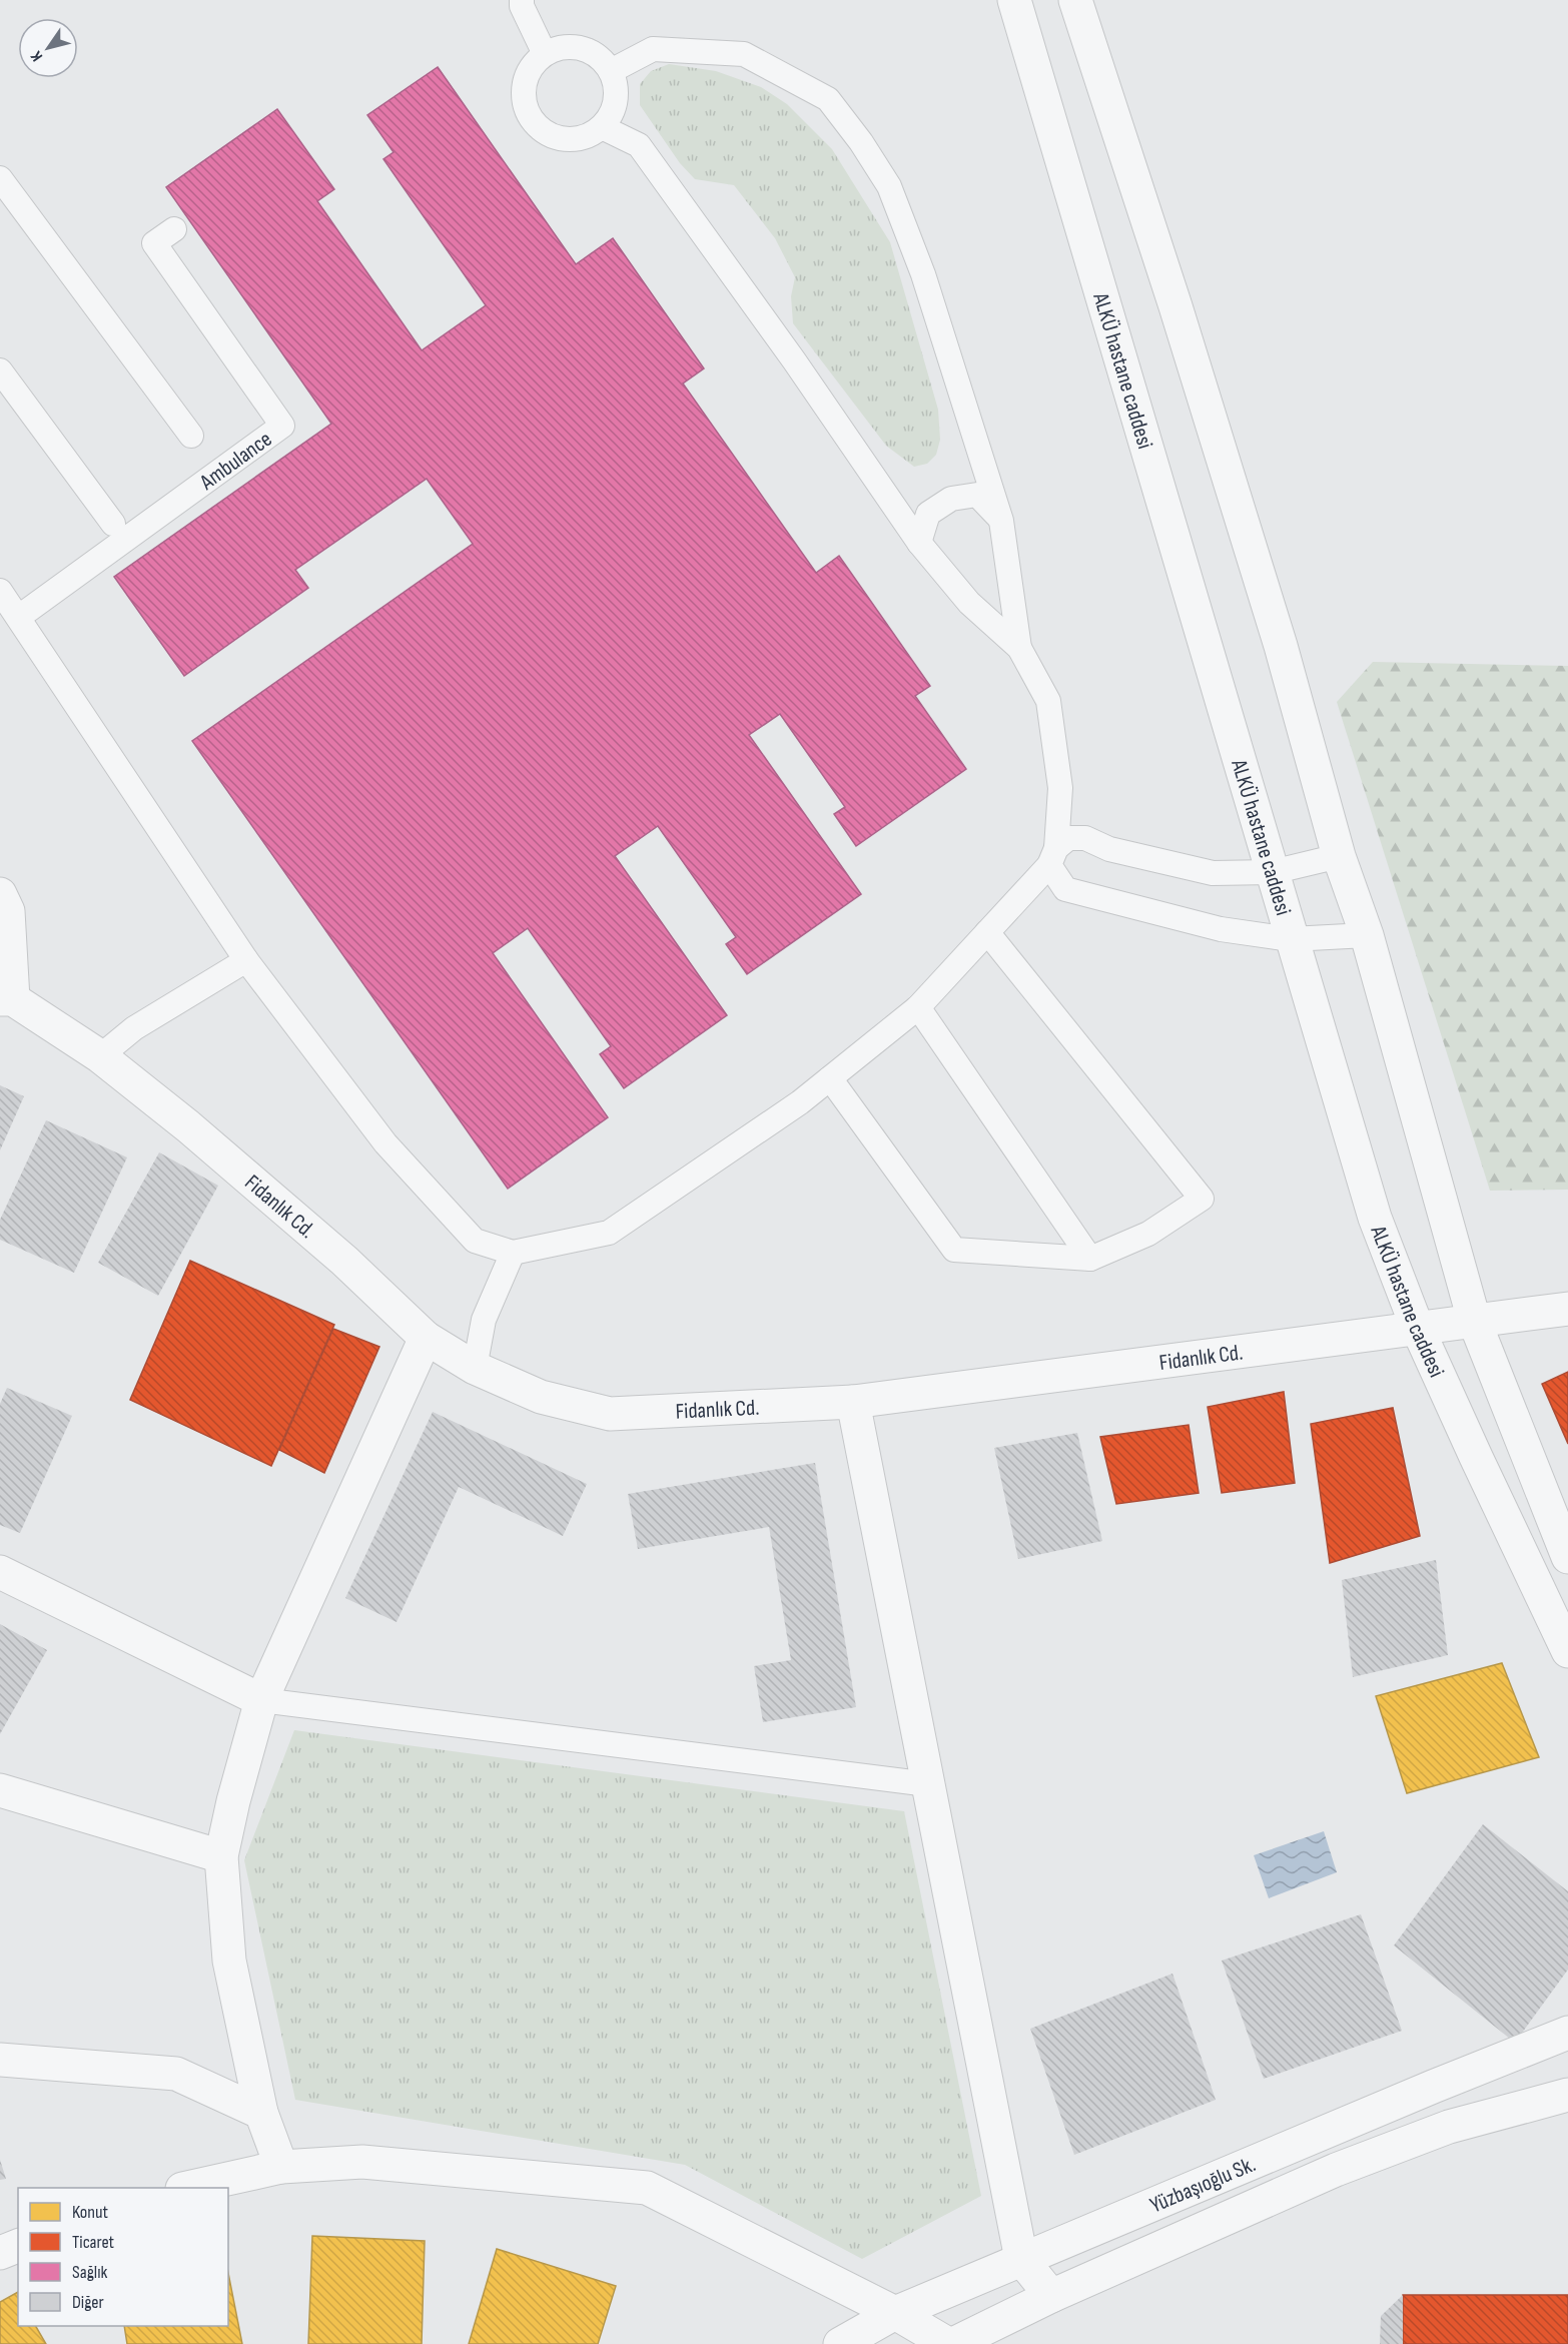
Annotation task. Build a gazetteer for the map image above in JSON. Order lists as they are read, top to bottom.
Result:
{
  "streets": {
    "street": ["ALKÜ hastane caddesi", "Fidanlık Cd.", "Yüzbaşıoğlu Sk."],
    "lane": ["Ambulance"]
  },
  "crossings": [
    ["ALKÜ hastane caddesi", "Fidanlık Cd."]
  ],
  "legend": [
    "Konut",
    "Ticaret",
    "Sağlık",
    "Diğer"
  ],
  "north": "bottom left"
}
